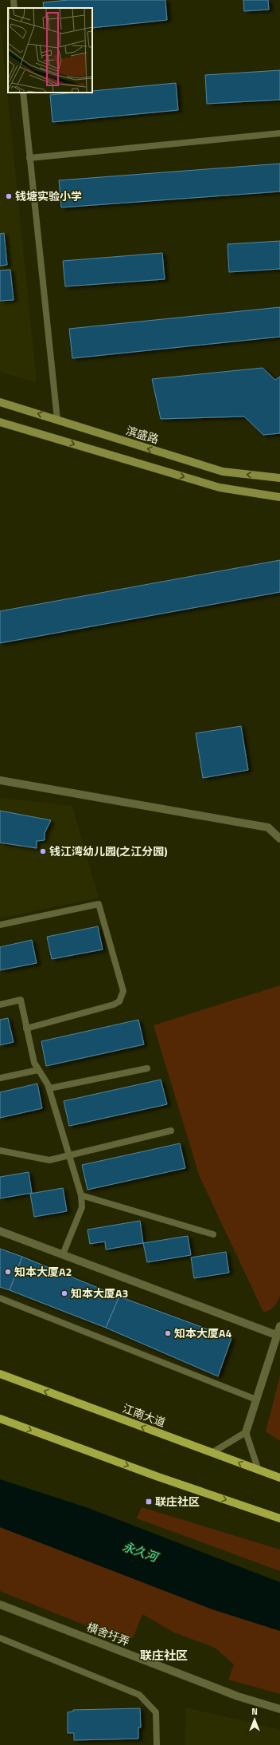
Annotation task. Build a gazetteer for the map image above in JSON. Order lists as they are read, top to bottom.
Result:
{
  "streets": {
    "main road": ["滨盛路", "江南大道"],
    "street": ["横舍圩弄"]
  },
  "districts": ["联庄社区"],
  "water": ["永久河"],
  "places": {
    "other": [
      "钱塘实验小学",
      "钱江湾幼儿园(之江分园)",
      "知本大厦A2",
      "知本大厦A3",
      "知本大厦A4"
    ],
    "transit": ["联庄社区"]
  },
  "north": "top"
}
